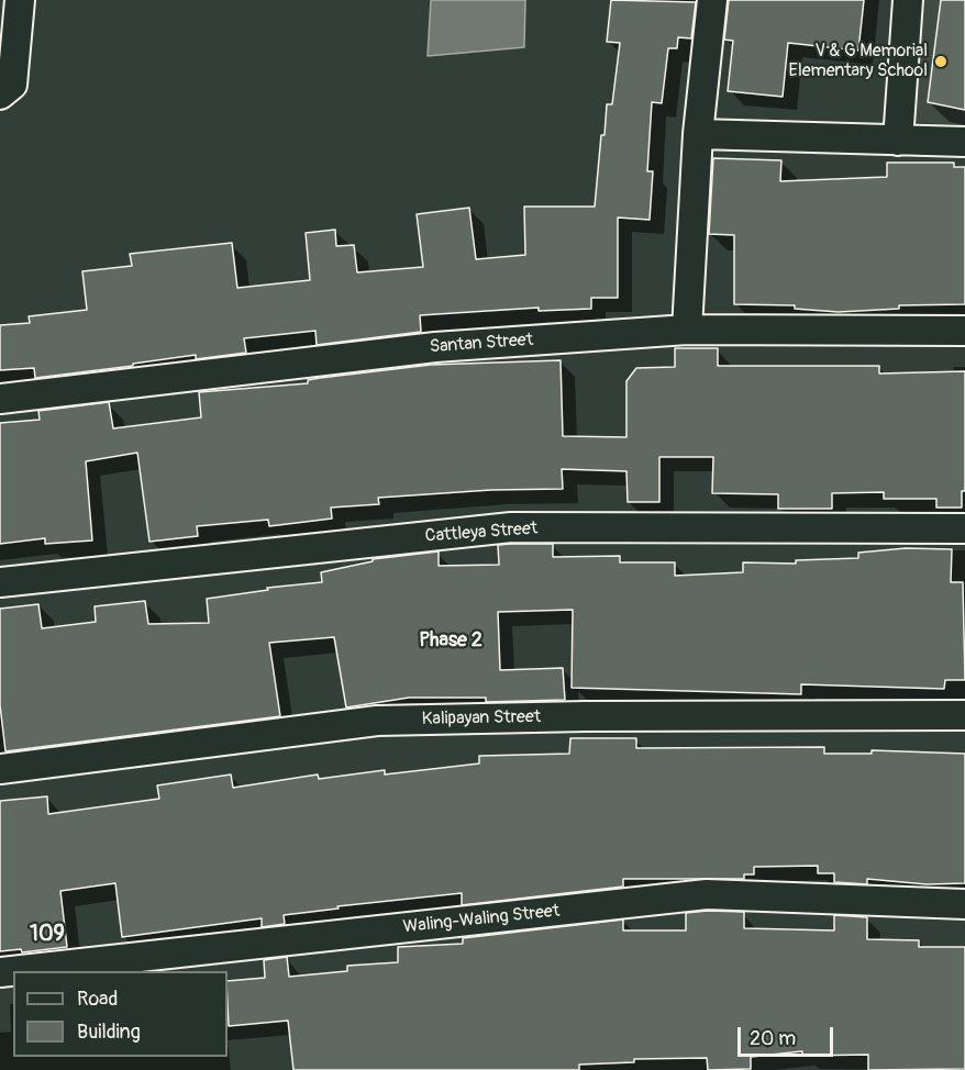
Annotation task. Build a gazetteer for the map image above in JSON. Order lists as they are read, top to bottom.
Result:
{
  "streets": {
    "street": [
      "Santan Street",
      "Cattleya Street",
      "Kalipayan Street",
      "Waling-Waling Street"
    ]
  },
  "districts": ["Phase 2", "109"],
  "places": ["V & G Memorial Elementary School"],
  "legend": ["Road", "Building"],
  "scale_bar": "20 m"
}
